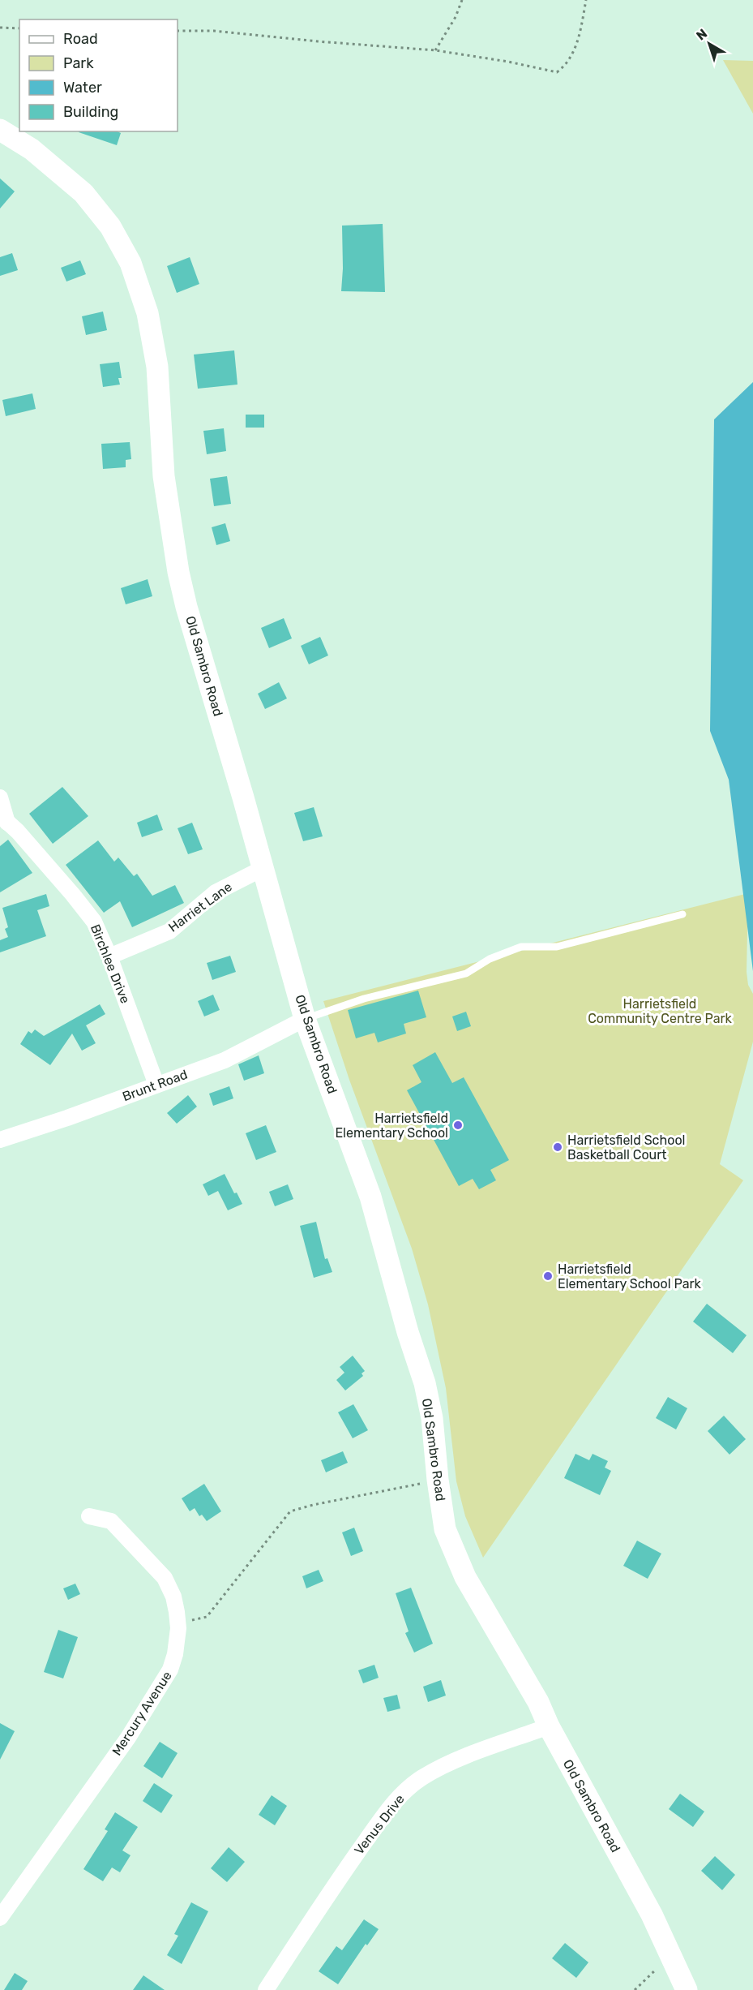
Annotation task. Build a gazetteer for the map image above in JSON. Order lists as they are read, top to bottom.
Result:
{
  "streets": {
    "main road": ["Old Sambro Road"],
    "street": [
      "Harriet Lane",
      "Birchlee Drive",
      "Brunt Road",
      "Mercury Avenue",
      "Venus Drive"
    ]
  },
  "crossings": [
    ["Old Sambro Road", "Harriet Lane"],
    ["Old Sambro Road", "Brunt Road"],
    ["Old Sambro Road", "Venus Drive"],
    ["Harriet Lane", "Birchlee Drive"],
    ["Birchlee Drive", "Brunt Road"]
  ],
  "parks": ["Harrietsfield Community Centre Park"],
  "places": ["Harrietsfield Elementary School", "Harrietsfield School Basketball Court", "Harrietsfield Elementary School Park"],
  "legend": [
    "Road",
    "Park",
    "Water",
    "Building"
  ],
  "north": "top left"
}
